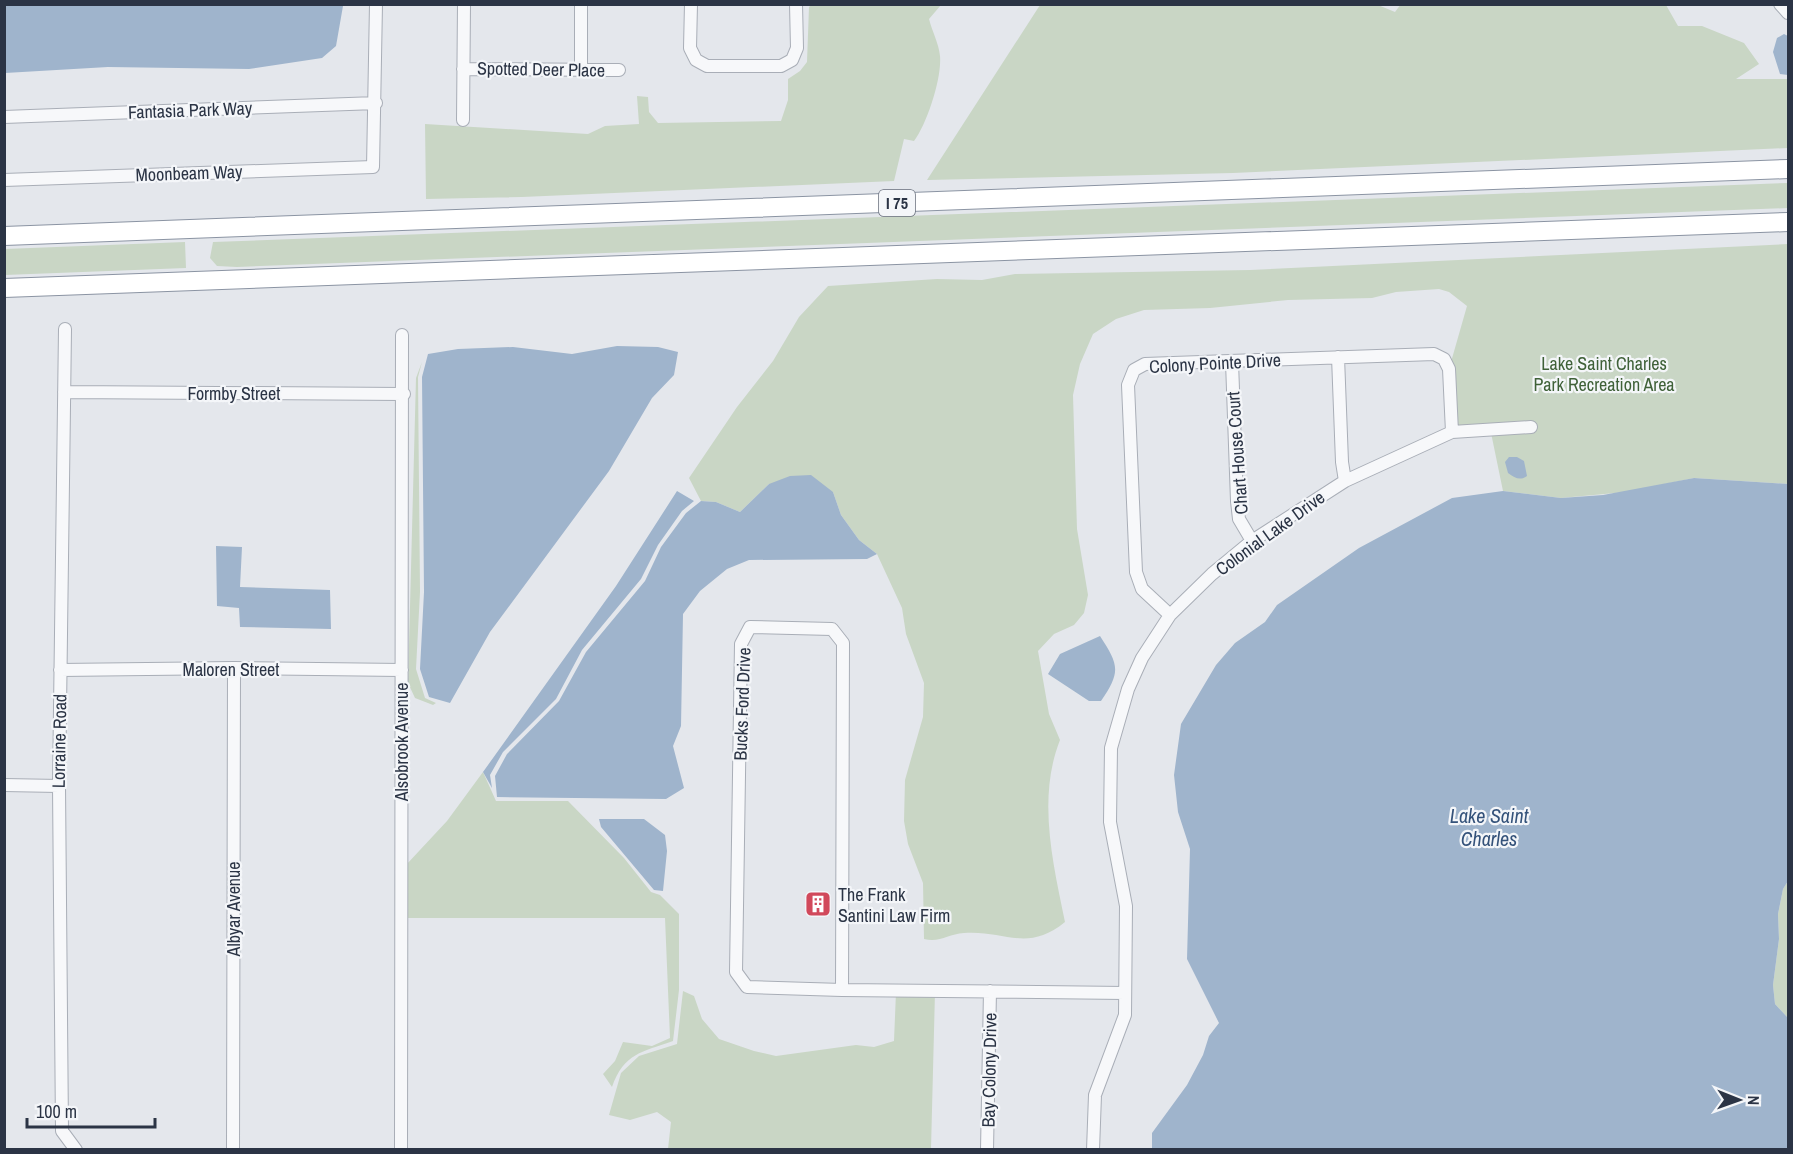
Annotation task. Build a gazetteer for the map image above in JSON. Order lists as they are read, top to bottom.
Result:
{
  "streets": {
    "highway": ["I 75"],
    "street": [
      "Spotted Deer Place",
      "Fantasia Park Way",
      "Moonbeam Way",
      "Colony Pointe Drive",
      "Formby Street",
      "Chart House Court",
      "Colonial Lake Drive",
      "Maloren Street",
      "Bucks Ford Drive",
      "Lorraine Road",
      "Alsobrook Avenue",
      "Albyar Avenue",
      "Bay Colony Drive"
    ]
  },
  "crossings": [
    ["Fantasia Park Way", "Moonbeam Way"],
    ["Colony Pointe Drive", "Chart House Court"],
    ["Colony Pointe Drive", "Colonial Lake Drive"],
    ["Formby Street", "Lorraine Road"],
    ["Formby Street", "Alsobrook Avenue"],
    ["Chart House Court", "Colonial Lake Drive"],
    ["Colonial Lake Drive", "Bucks Ford Drive"],
    ["Maloren Street", "Lorraine Road"],
    ["Maloren Street", "Alsobrook Avenue"],
    ["Maloren Street", "Albyar Avenue"],
    ["Bucks Ford Drive", "Bay Colony Drive"]
  ],
  "water": ["Lake Saint Charles"],
  "parks": ["Lake Saint Charles Park Recreation Area"],
  "places": {
    "building": ["The Frank Santini Law Firm"]
  },
  "scale_bar": "100 m",
  "north": "right"
}
